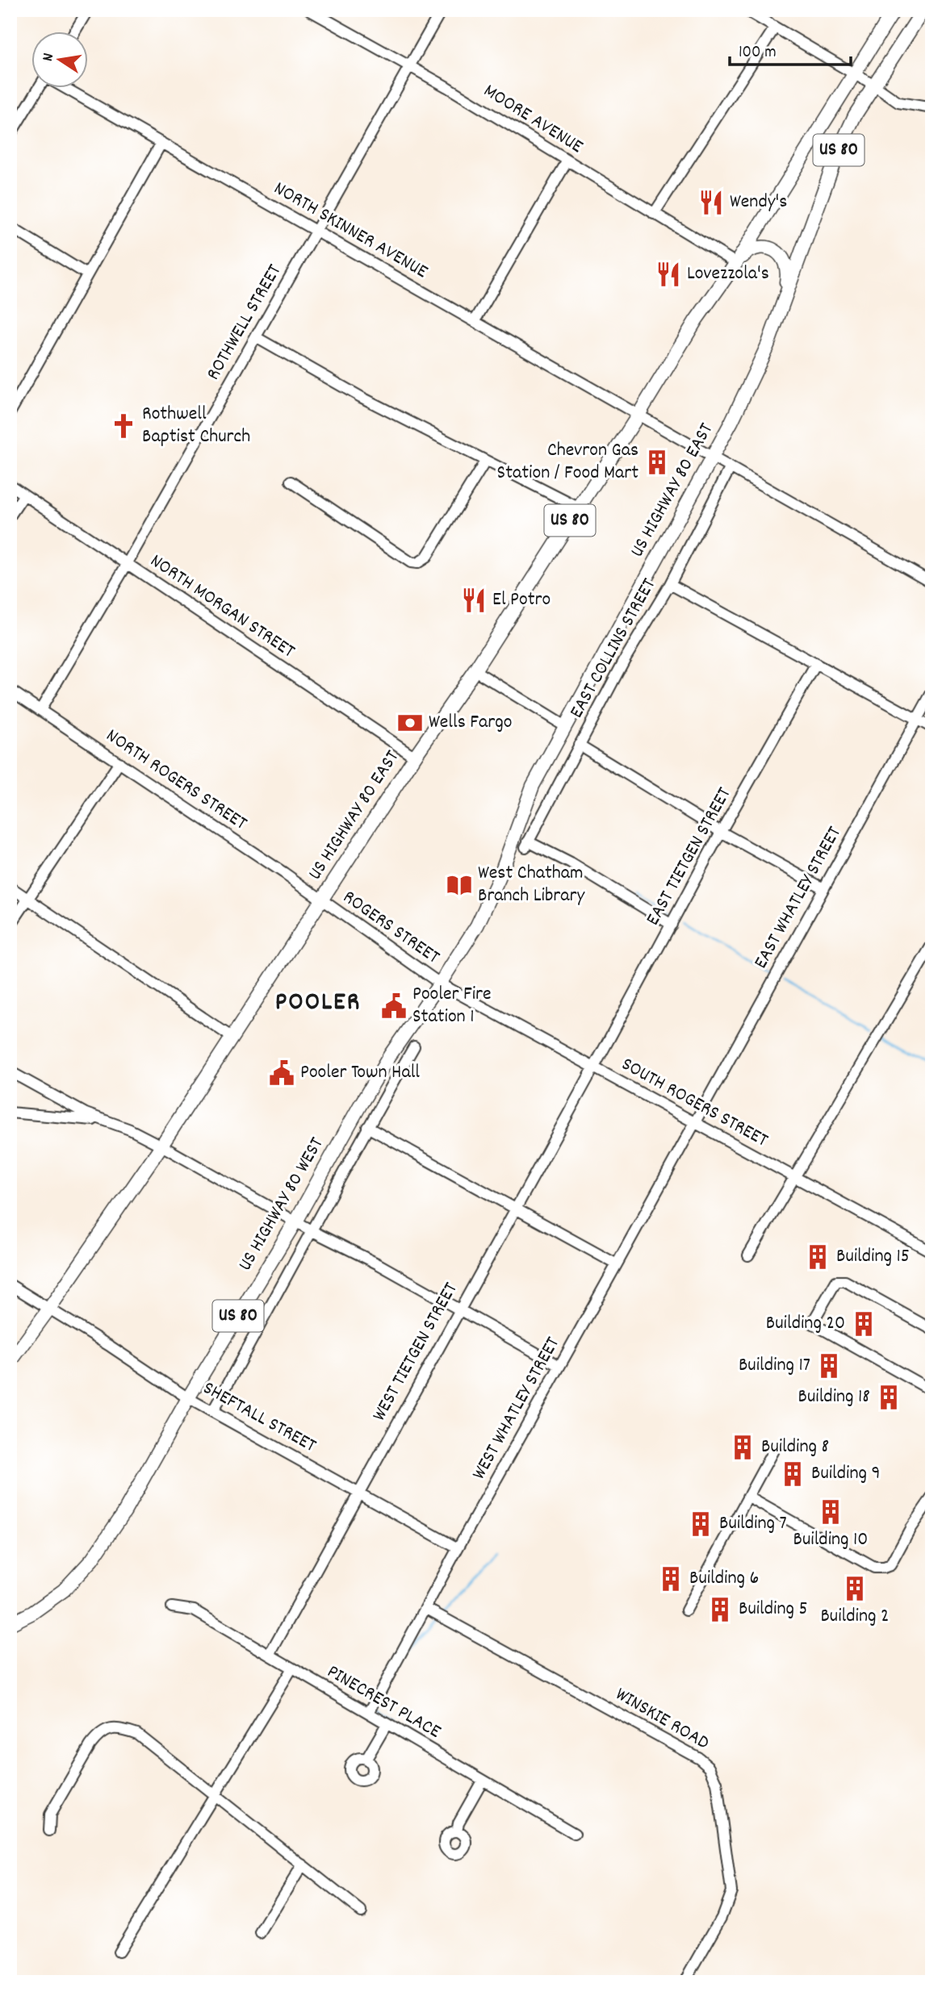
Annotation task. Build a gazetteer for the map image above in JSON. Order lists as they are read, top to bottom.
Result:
{
  "streets": {
    "main road": ["US 80", "US HIGHWAY 80 EAST", "US HIGHWAY 80 WEST"],
    "street": [
      "MOORE AVENUE",
      "NORTH SKINNER AVENUE",
      "ROTHWELL STREET",
      "NORTH MORGAN STREET",
      "EAST COLLINS STREET",
      "NORTH ROGERS STREET",
      "EAST TIETGEN STREET",
      "EAST WHATLEY STREET",
      "ROGERS STREET",
      "SOUTH ROGERS STREET",
      "WEST TIETGEN STREET",
      "WEST WHATLEY STREET",
      "SHEFTALL STREET",
      "PINECREST PLACE",
      "WINSKIE ROAD"
    ]
  },
  "crossings": [
    ["MOORE AVENUE", "ROTHWELL STREET"],
    ["MOORE AVENUE", "US HIGHWAY 80 EAST"],
    ["US 80", "US HIGHWAY 80 EAST"],
    ["US 80", "NORTH ROGERS STREET"],
    ["US 80", "ROGERS STREET"],
    ["US 80", "SHEFTALL STREET"],
    ["NORTH SKINNER AVENUE", "ROTHWELL STREET"],
    ["NORTH SKINNER AVENUE", "US HIGHWAY 80 EAST"],
    ["NORTH SKINNER AVENUE", "EAST COLLINS STREET"],
    ["ROTHWELL STREET", "NORTH MORGAN STREET"],
    ["ROTHWELL STREET", "NORTH ROGERS STREET"],
    ["US HIGHWAY 80 EAST", "NORTH MORGAN STREET"],
    ["US HIGHWAY 80 EAST", "NORTH ROGERS STREET"],
    ["US HIGHWAY 80 EAST", "ROGERS STREET"],
    ["US HIGHWAY 80 EAST", "SOUTH ROGERS STREET"],
    ["US HIGHWAY 80 EAST", "US HIGHWAY 80 WEST"],
    ["EAST COLLINS STREET", "EAST TIETGEN STREET"],
    ["NORTH ROGERS STREET", "ROGERS STREET"],
    ["EAST TIETGEN STREET", "SOUTH ROGERS STREET"],
    ["EAST TIETGEN STREET", "WEST TIETGEN STREET"],
    ["EAST WHATLEY STREET", "SOUTH ROGERS STREET"],
    ["EAST WHATLEY STREET", "WEST WHATLEY STREET"],
    ["ROGERS STREET", "SOUTH ROGERS STREET"],
    ["ROGERS STREET", "US HIGHWAY 80 WEST"],
    ["SOUTH ROGERS STREET", "US HIGHWAY 80 WEST"],
    ["SOUTH ROGERS STREET", "WEST TIETGEN STREET"],
    ["SOUTH ROGERS STREET", "WEST WHATLEY STREET"],
    ["US HIGHWAY 80 WEST", "SHEFTALL STREET"],
    ["WEST TIETGEN STREET", "SHEFTALL STREET"],
    ["WEST TIETGEN STREET", "PINECREST PLACE"],
    ["WEST WHATLEY STREET", "SHEFTALL STREET"],
    ["WEST WHATLEY STREET", "PINECREST PLACE"],
    ["WEST WHATLEY STREET", "WINSKIE ROAD"]
  ],
  "districts": ["POOLER"],
  "places": {
    "restaurant": ["Wendy's", "Lovezzola's", "El Potro"],
    "church": ["Rothwell Baptist Church"],
    "building": [
      "Chevron Gas Station / Food Mart",
      "Building 15",
      "Building 20",
      "Building 17",
      "Building 18",
      "Building 8",
      "Building 9",
      "Building 10",
      "Building 7",
      "Building 6",
      "Building 2",
      "Building 5"
    ],
    "bank": ["Wells Fargo"],
    "library": ["West Chatham Branch Library"],
    "public building": ["Pooler Fire Station 1", "Pooler Town Hall"]
  },
  "scale_bar": "100 m",
  "north": "left"
}
